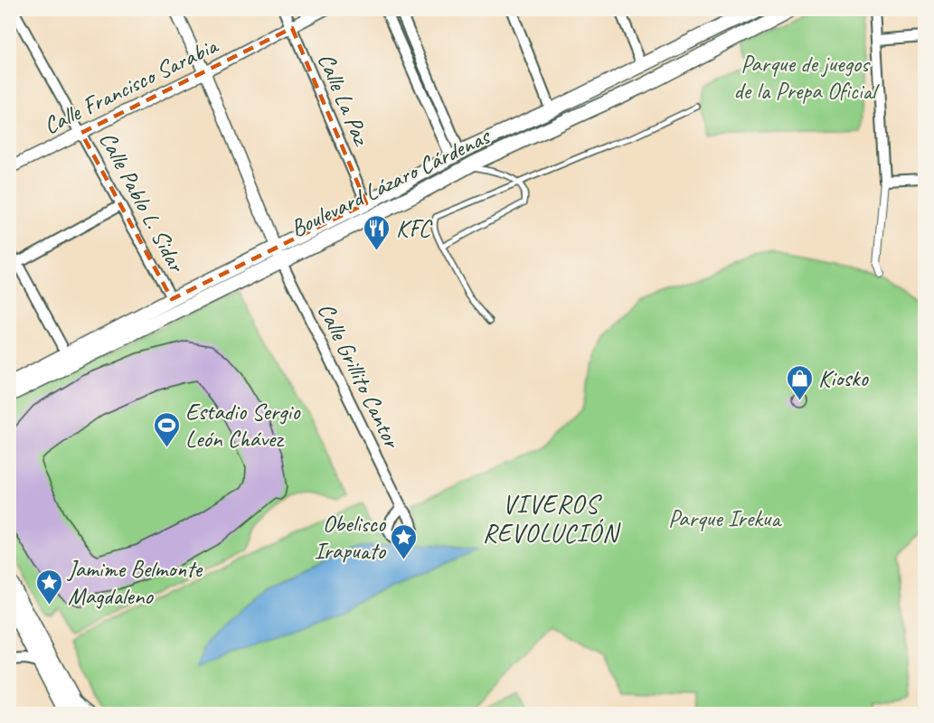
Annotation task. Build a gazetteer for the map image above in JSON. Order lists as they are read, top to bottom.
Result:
{
  "streets": {
    "main road": ["Boulevard Lázaro Cárdenas"],
    "street": [
      "Calle Francisco Sarabia",
      "Calle La Paz",
      "Calle Pablo L. Sidar",
      "Calle Grillito Cantor"
    ]
  },
  "crossings": [
    ["Calle Francisco Sarabia", "Calle La Paz"],
    ["Calle Francisco Sarabia", "Calle Pablo L. Sidar"],
    ["Calle La Paz", "Boulevard Lázaro Cárdenas"],
    ["Boulevard Lázaro Cárdenas", "Calle Pablo L. Sidar"],
    ["Boulevard Lázaro Cárdenas", "Calle Grillito Cantor"]
  ],
  "districts": ["VIVEROS REVOLUCIÓN"],
  "parks": ["Parque de juegos de la Prepa Oficial", "Parque Irekua"],
  "places": {
    "restaurant": ["KFC"],
    "shop": ["Kiosko"],
    "sports": ["Estadio Sergio León Chávez"],
    "place": ["Obelisco Irapuato", "Jamime Belmonte Magdaleno"]
  }
}
